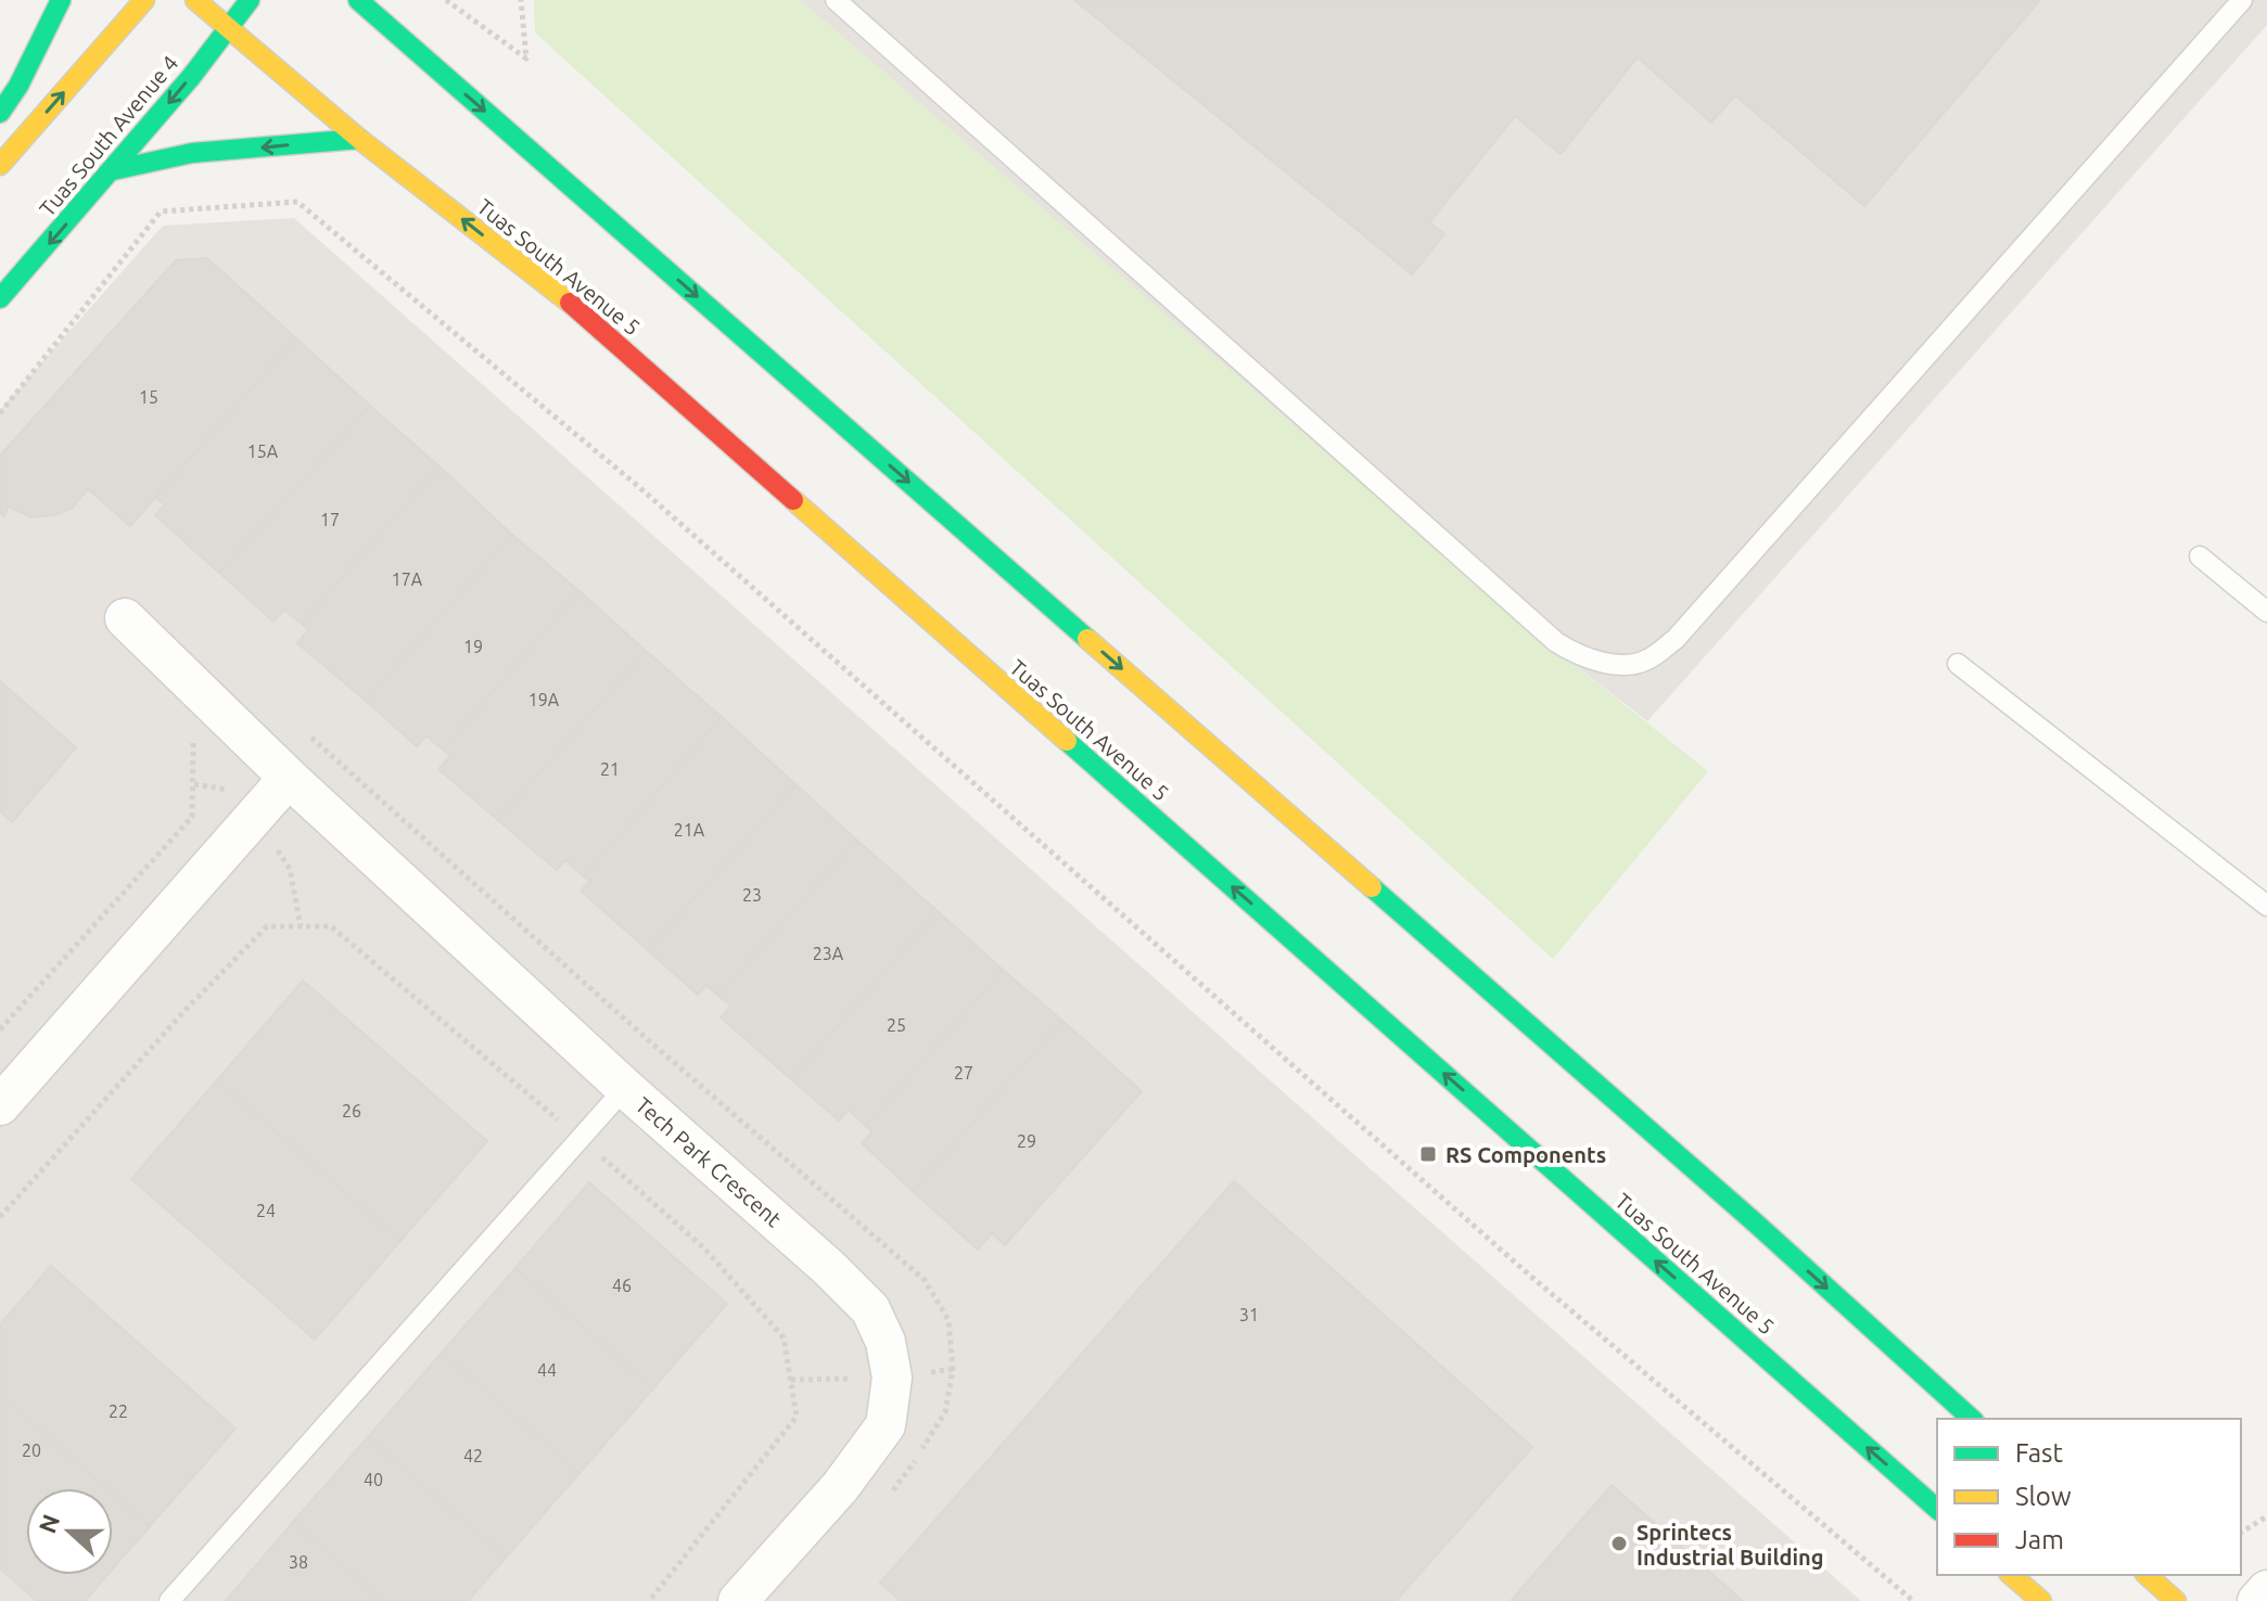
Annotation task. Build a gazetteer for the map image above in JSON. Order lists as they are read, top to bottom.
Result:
{
  "streets": {
    "main road": ["Tuas South Avenue 4", "Tuas South Avenue 5"],
    "street": ["Tech Park Crescent"]
  },
  "crossings": [
    ["Tuas South Avenue 4", "Tuas South Avenue 5"]
  ],
  "places": {
    "transit": ["RS Components"],
    "other": ["Sprintecs Industrial Building"]
  },
  "house_numbers": [
    "15",
    "15A",
    "17",
    "17A",
    "19",
    "19A",
    "21",
    "21A",
    "23",
    "23A",
    "25",
    "27",
    "26",
    "29",
    "24",
    "46",
    "31",
    "44",
    "22",
    "20",
    "42",
    "40",
    "38"
  ],
  "legend": ["Fast", "Slow", "Jam"],
  "north": "left"
}
